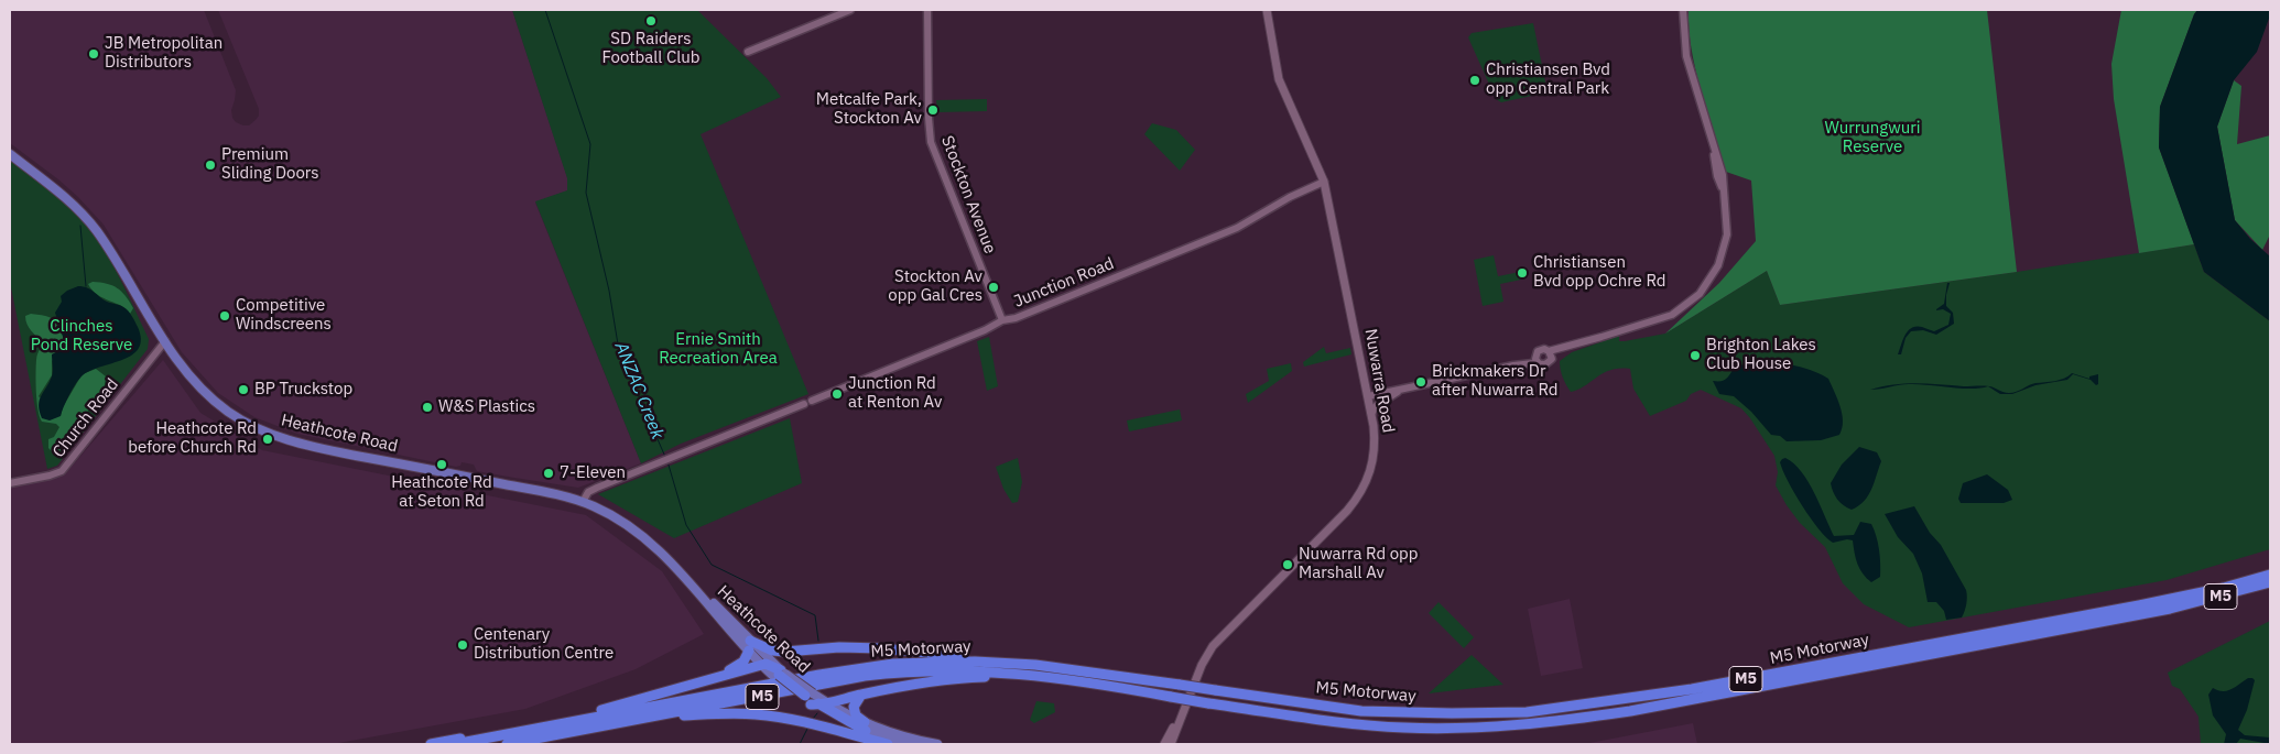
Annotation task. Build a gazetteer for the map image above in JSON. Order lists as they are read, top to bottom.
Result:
{
  "streets": {
    "highway": ["M5", "M5 Motorway"],
    "main road": ["Nuwarra Road", "Heathcote Road"],
    "street": ["Stockton Avenue", "Junction Road", "Church Road"]
  },
  "crossings": [
    ["Stockton Avenue", "Junction Road"],
    ["Junction Road", "Nuwarra Road"],
    ["Junction Road", "Heathcote Road"],
    ["Church Road", "Heathcote Road"]
  ],
  "water": ["ANZAC Creek"],
  "parks": ["Wurrungwuri Reserve", "Clinches Pond Reserve", "Ernie Smith Recreation Area"],
  "places": [
    "SD Raiders Football Club",
    "JB Metropolitan Distributors",
    "Christiansen Bvd opp Central Park",
    "Metcalfe Park, Stockton Av",
    "Premium Sliding Doors",
    "Christiansen Bvd opp Ochre Rd",
    "Stockton Av opp Gal Cres",
    "Competitive Windscreens",
    "Brighton Lakes Club House",
    "Brickmakers Dr after Nuwarra Rd",
    "BP Truckstop",
    "Junction Rd at Renton Av",
    "W&S Plastics",
    "Heathcote Rd before Church Rd",
    "Heathcote Rd at Seton Rd",
    "7-Eleven",
    "Nuwarra Rd opp Marshall Av",
    "Centenary Distribution Centre"
  ]
}
